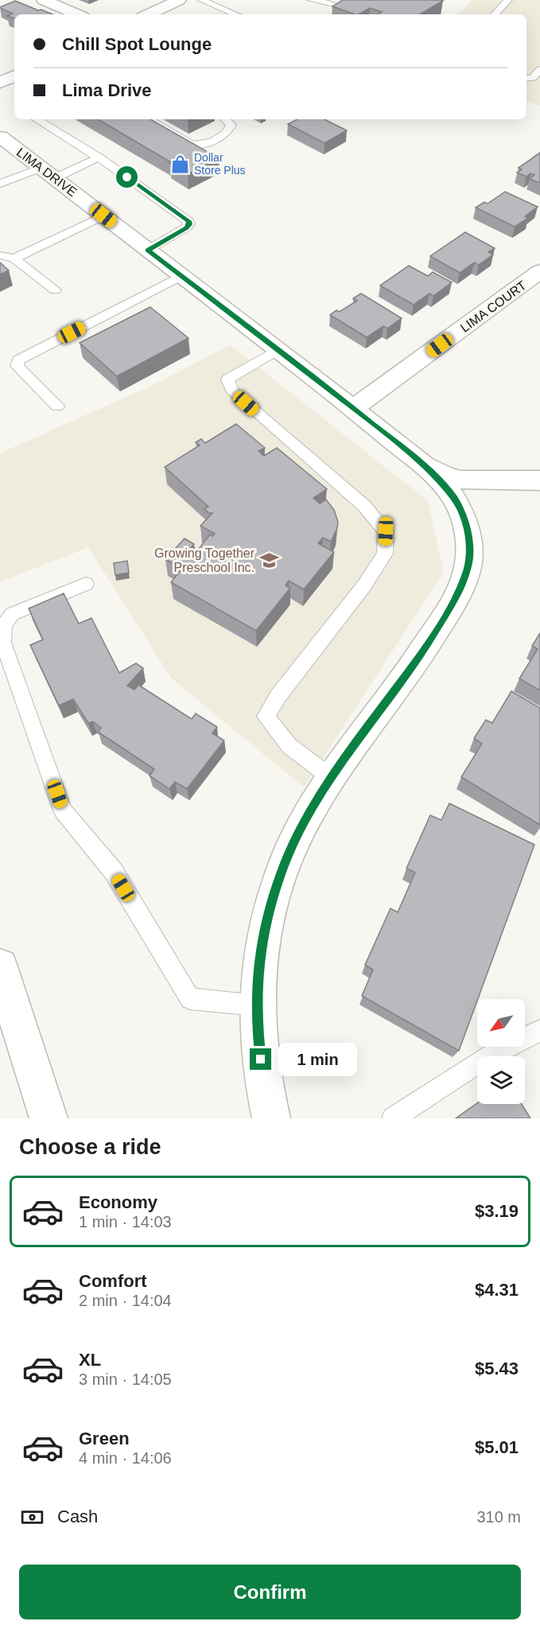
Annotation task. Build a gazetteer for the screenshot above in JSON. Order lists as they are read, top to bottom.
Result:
{
  "streets": {
    "main road": ["LIMA DRIVE", "LIMA COURT"]
  },
  "crossings": [
    ["LIMA DRIVE", "LIMA COURT"]
  ],
  "places": {
    "shop": ["Dollar Store Plus"],
    "school or university": ["Growing Together Preschool Inc."]
  },
  "north": "bottom left",
  "page": {
    "banner": ["Chill Spot Lounge", "Lima Drive"],
    "bubble": "1 min",
    "heading": "Choose a ride",
    "list": [
      {
        "name": "Economy",
        "note": "1 min · 14:03",
        "value": "$3.19"
      },
      {
        "name": "Comfort",
        "note": "2 min · 14:04",
        "value": "$4.31"
      },
      {
        "name": "XL",
        "note": "3 min · 14:05",
        "value": "$5.43"
      },
      {
        "name": "Green",
        "note": "4 min · 14:06",
        "value": "$5.01"
      }
    ],
    "pay": ["Cash", "310 m"],
    "buttons": "Confirm"
  }
}
